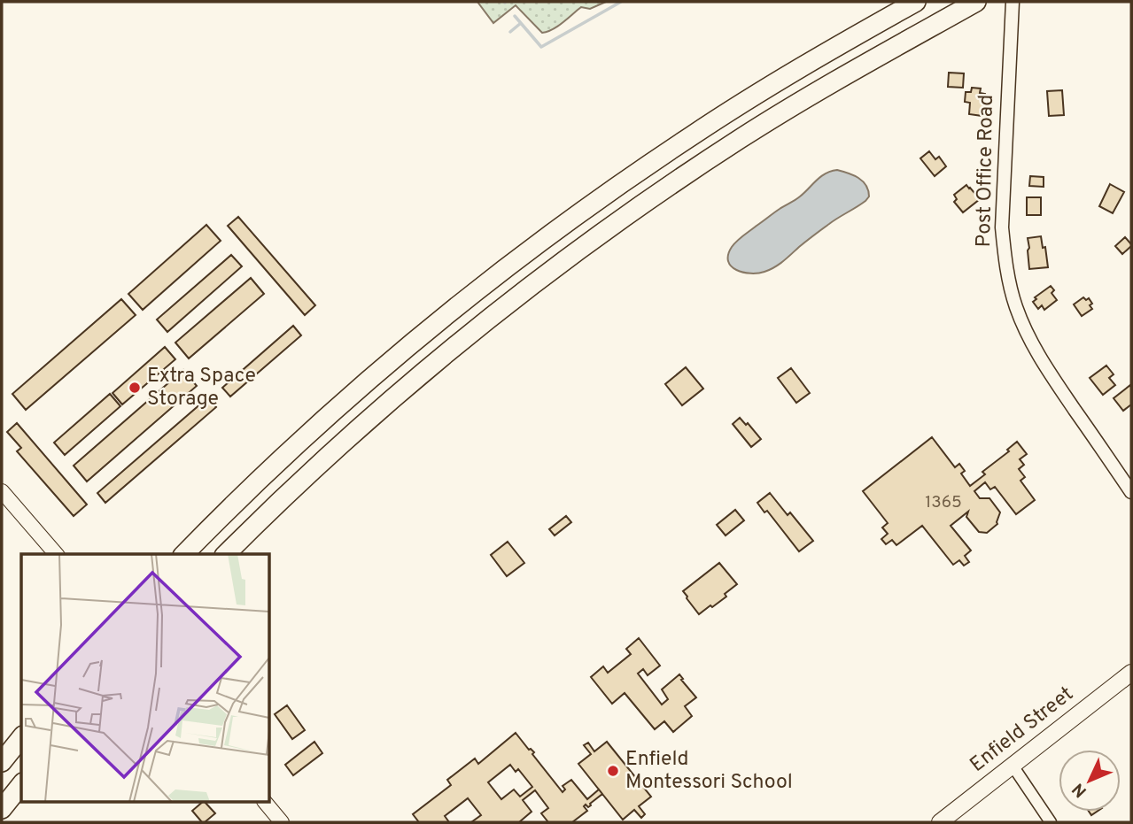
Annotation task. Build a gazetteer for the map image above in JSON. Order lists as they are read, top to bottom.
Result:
{
  "streets": {
    "main road": ["Enfield Street"],
    "street": ["Post Office Road"]
  },
  "places": ["Extra Space Storage", "Enfield Montessori School"],
  "house_numbers": ["1365"],
  "north": "bottom left"
}
